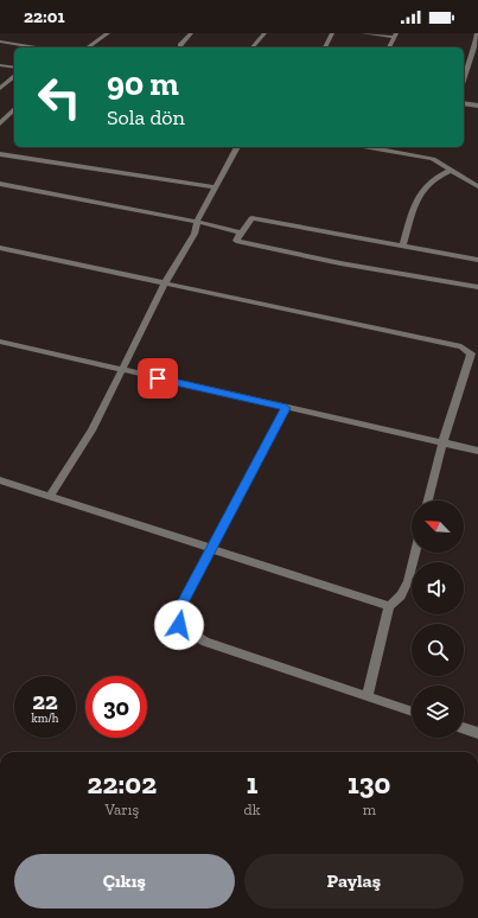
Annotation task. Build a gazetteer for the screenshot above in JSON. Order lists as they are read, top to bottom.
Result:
{
  "north": "top left",
  "page": {
    "status": "22:01",
    "turn": ["90 m", "Sola dön"],
    "speed": "22 km/h",
    "limit": "30",
    "eta": [
      "22:02",
      "Varış",
      "1",
      "dk",
      "130",
      "m"
    ],
    "buttons": ["Çıkış", "Paylaş"]
  }
}
